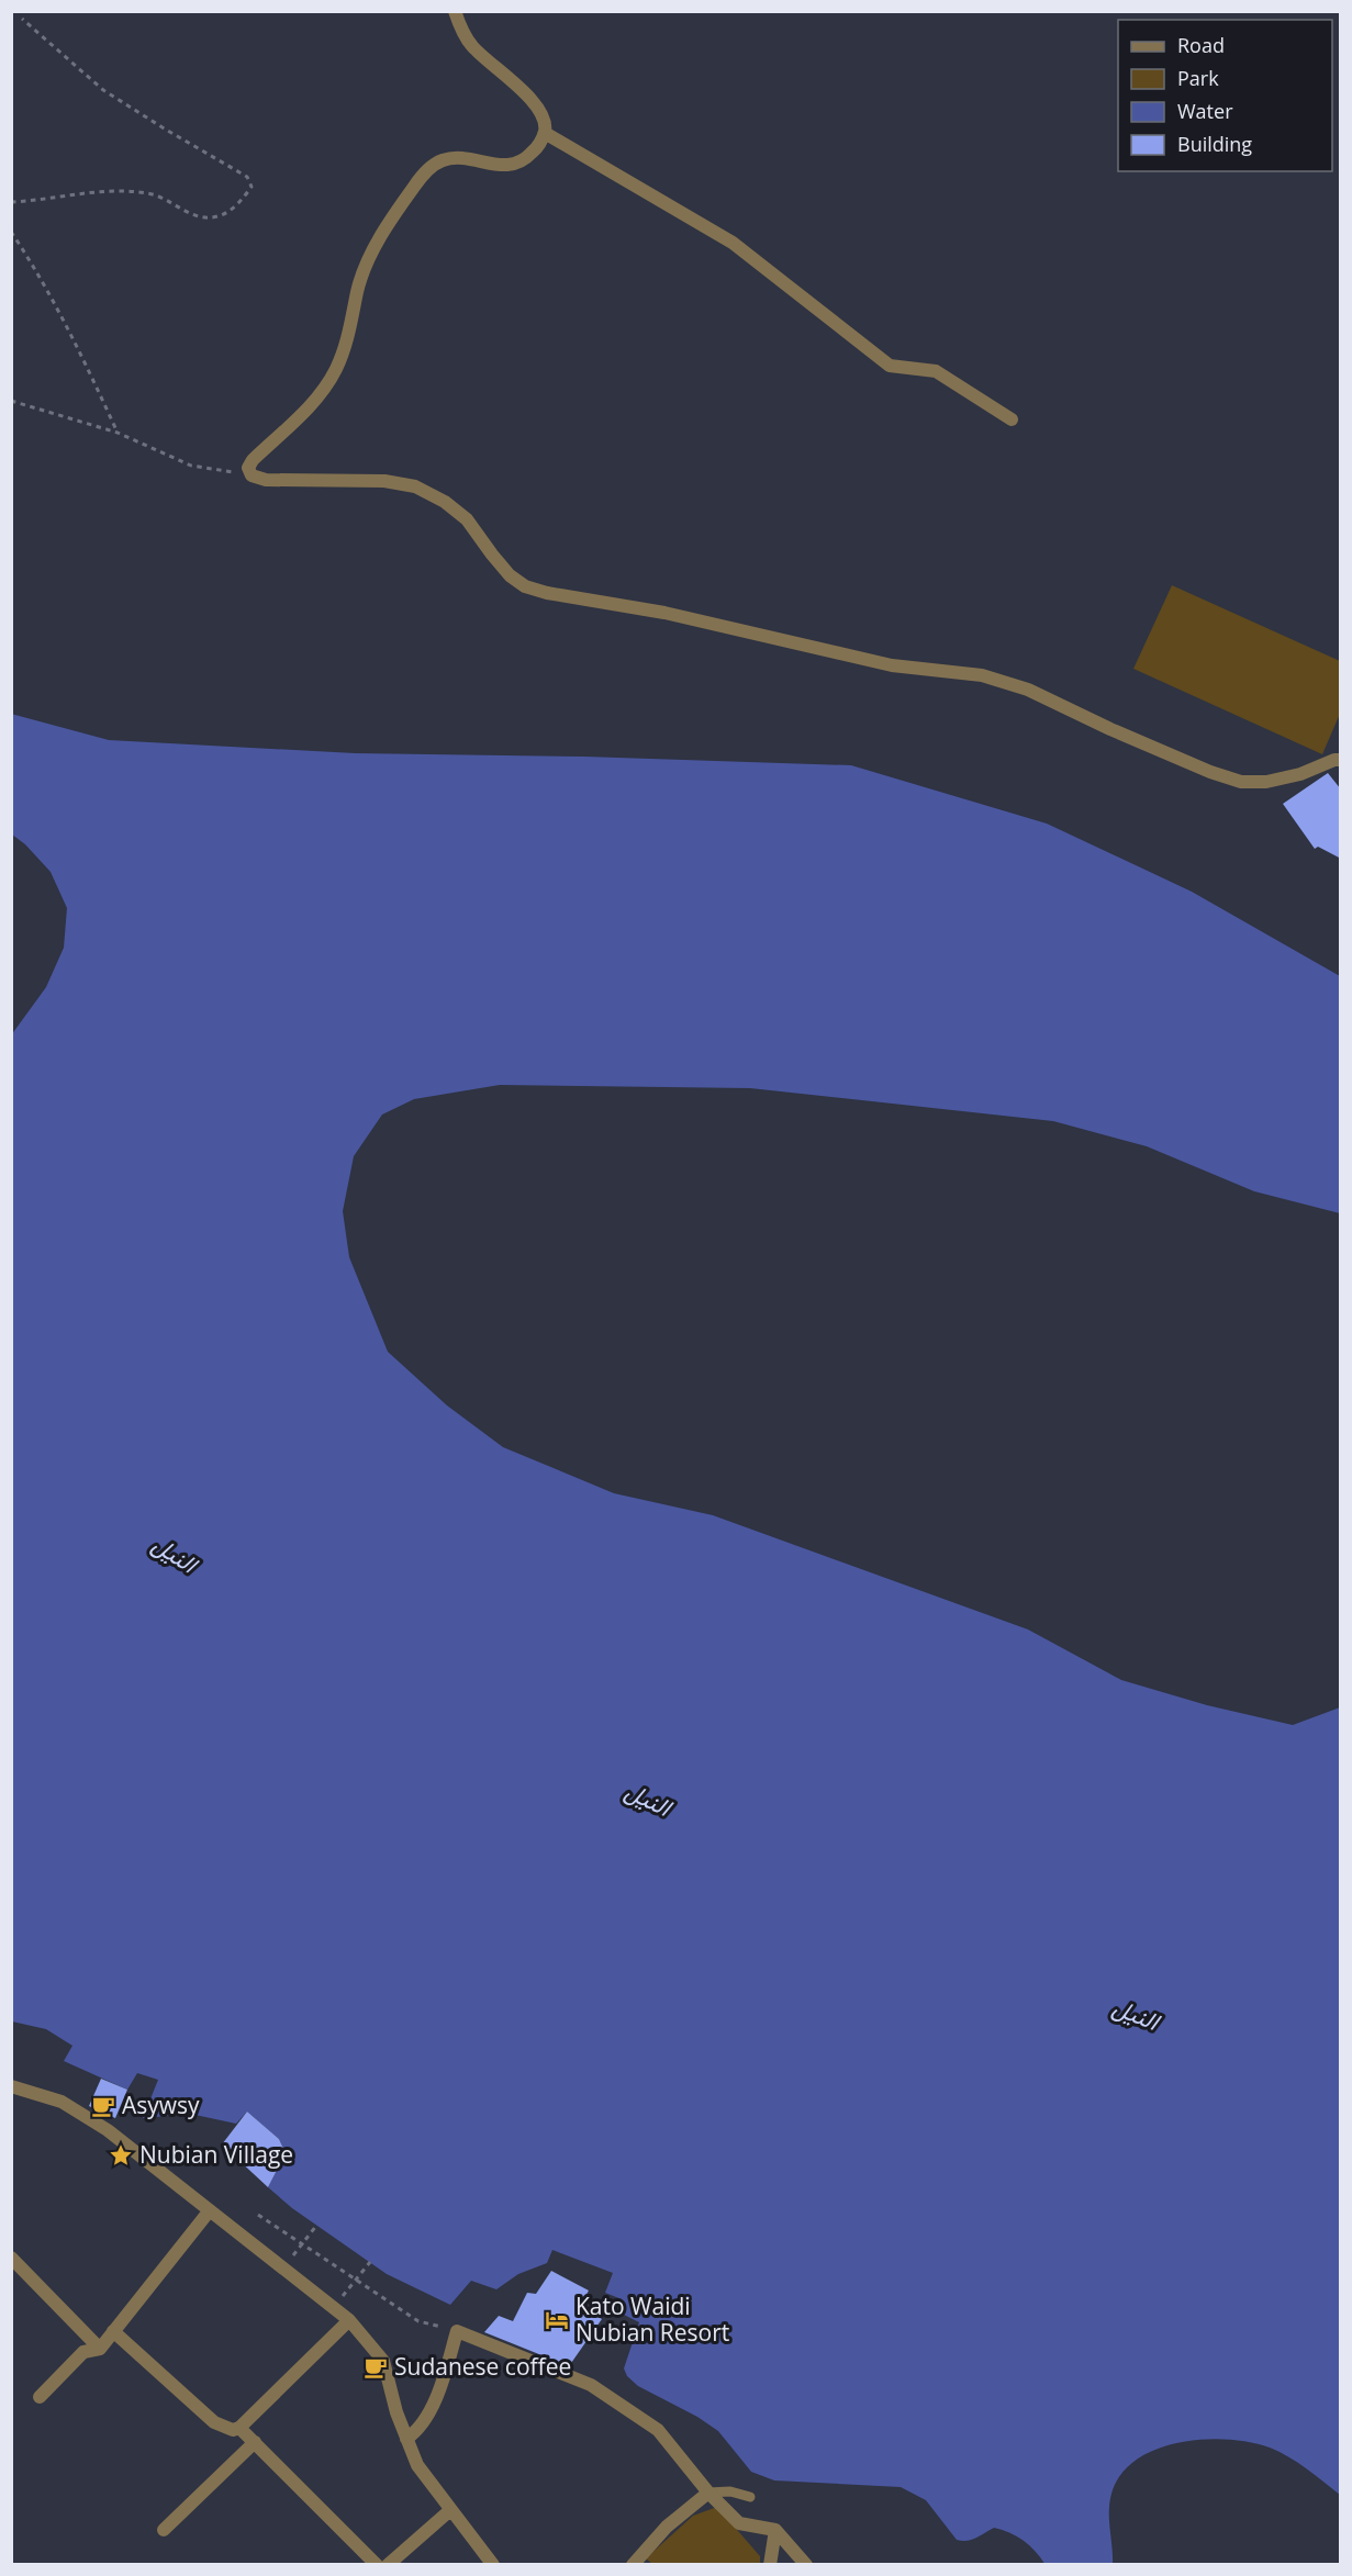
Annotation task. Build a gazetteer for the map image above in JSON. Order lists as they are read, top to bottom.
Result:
{
  "water": ["النيل"],
  "places": {
    "cafe": ["Asywsy", "Sudanese coffee"],
    "place": ["Nubian Village"],
    "hotel": ["Kato Waidi Nubian Resort"]
  },
  "legend": [
    "Road",
    "Park",
    "Water",
    "Building"
  ]
}
